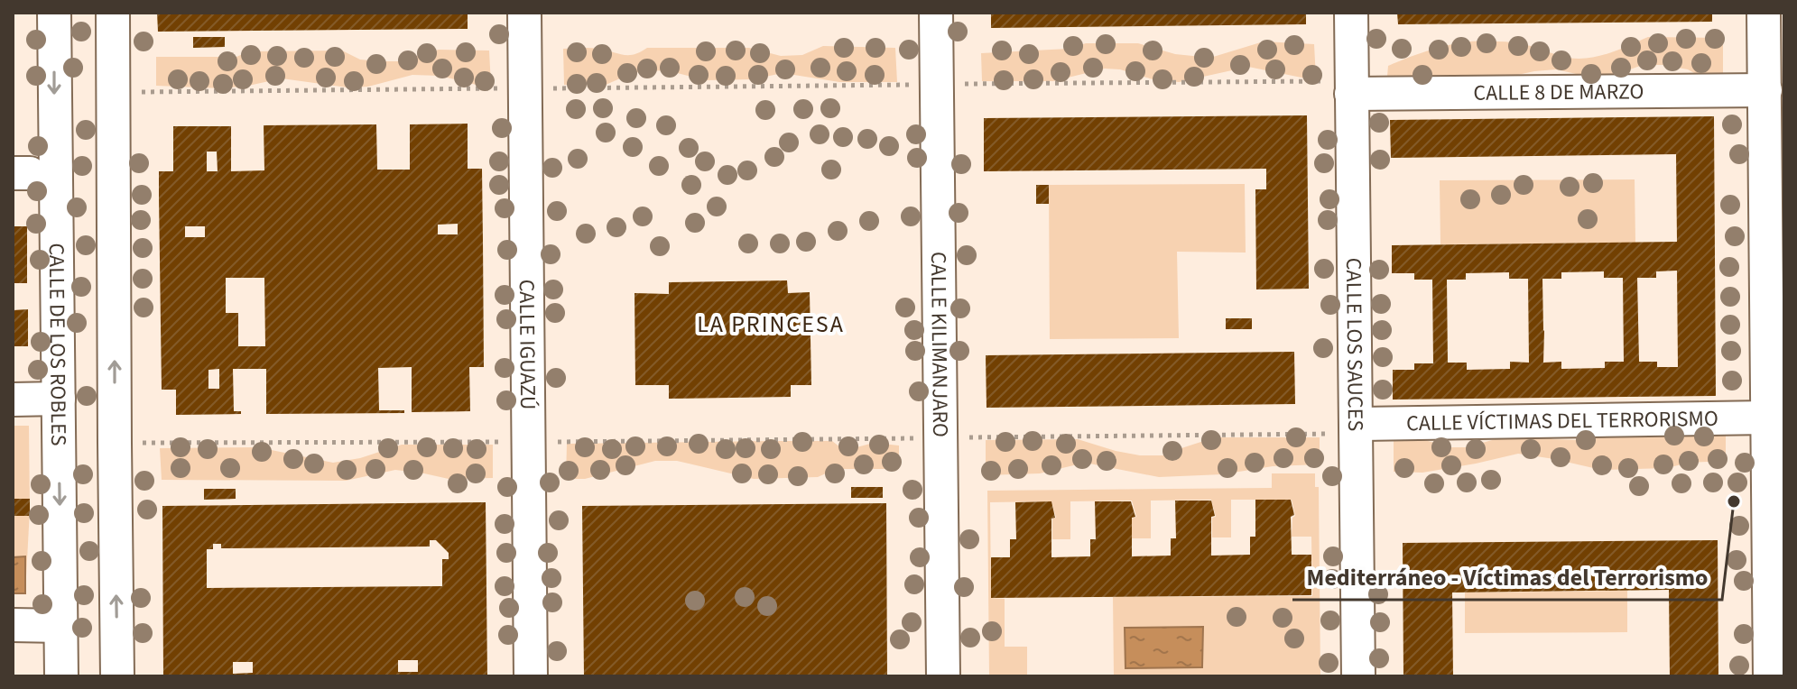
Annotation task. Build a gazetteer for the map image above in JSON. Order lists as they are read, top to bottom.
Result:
{
  "streets": {
    "street": [
      "CALLE 8 DE MARZO",
      "CALLE DE LOS ROBLES",
      "CALLE IGUAZÚ",
      "CALLE KILIMANJARO",
      "CALLE LOS SAUCES",
      "CALLE VÍCTIMAS DEL TERRORISMO"
    ]
  },
  "crossings": [
    ["CALLE 8 DE MARZO", "CALLE LOS SAUCES"],
    ["CALLE LOS SAUCES", "CALLE VÍCTIMAS DEL TERRORISMO"]
  ],
  "districts": ["LA PRINCESA"],
  "places": ["Mediterráneo - Víctimas del Terrorismo"]
}
